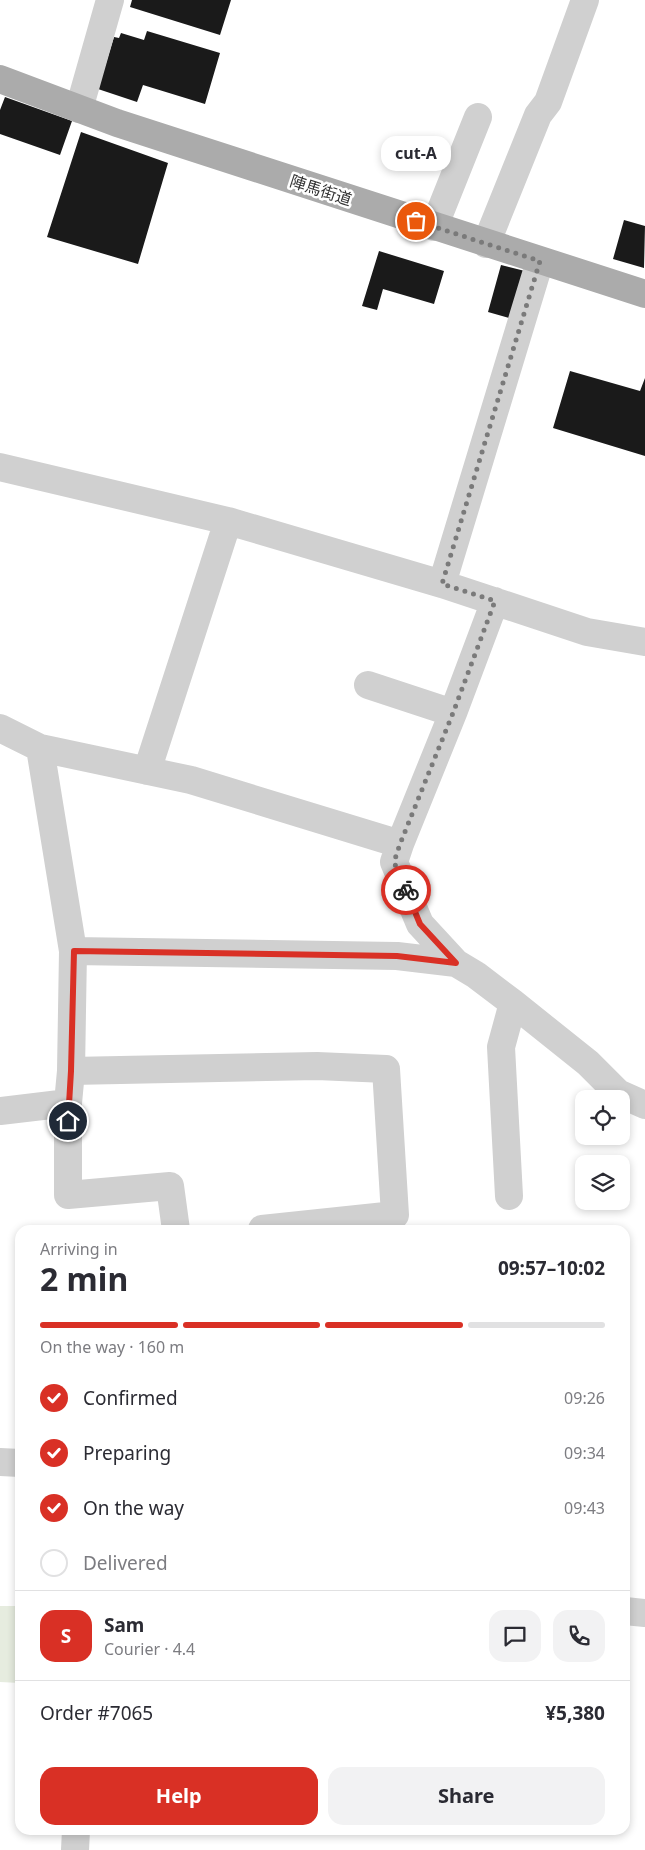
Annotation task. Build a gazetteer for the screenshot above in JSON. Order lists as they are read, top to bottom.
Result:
{
  "streets": {
    "main road": ["陣馬街道"]
  },
  "places": ["cut-A"],
  "page": {
    "bubble": "cut-A",
    "heading": ["2 min", "Arriving in", "09:57–10:02"],
    "panel": [
      "Sam",
      "Courier · 4.4",
      "Order #7065",
      "¥5,380"
    ],
    "bar": "On the way · 160 m",
    "list": [
      ["Confirmed", "09:26"],
      ["Preparing", "09:34"],
      ["On the way", "09:43"],
      "Delivered"
    ],
    "round": "S",
    "buttons": ["Help", "Share"]
  }
}
